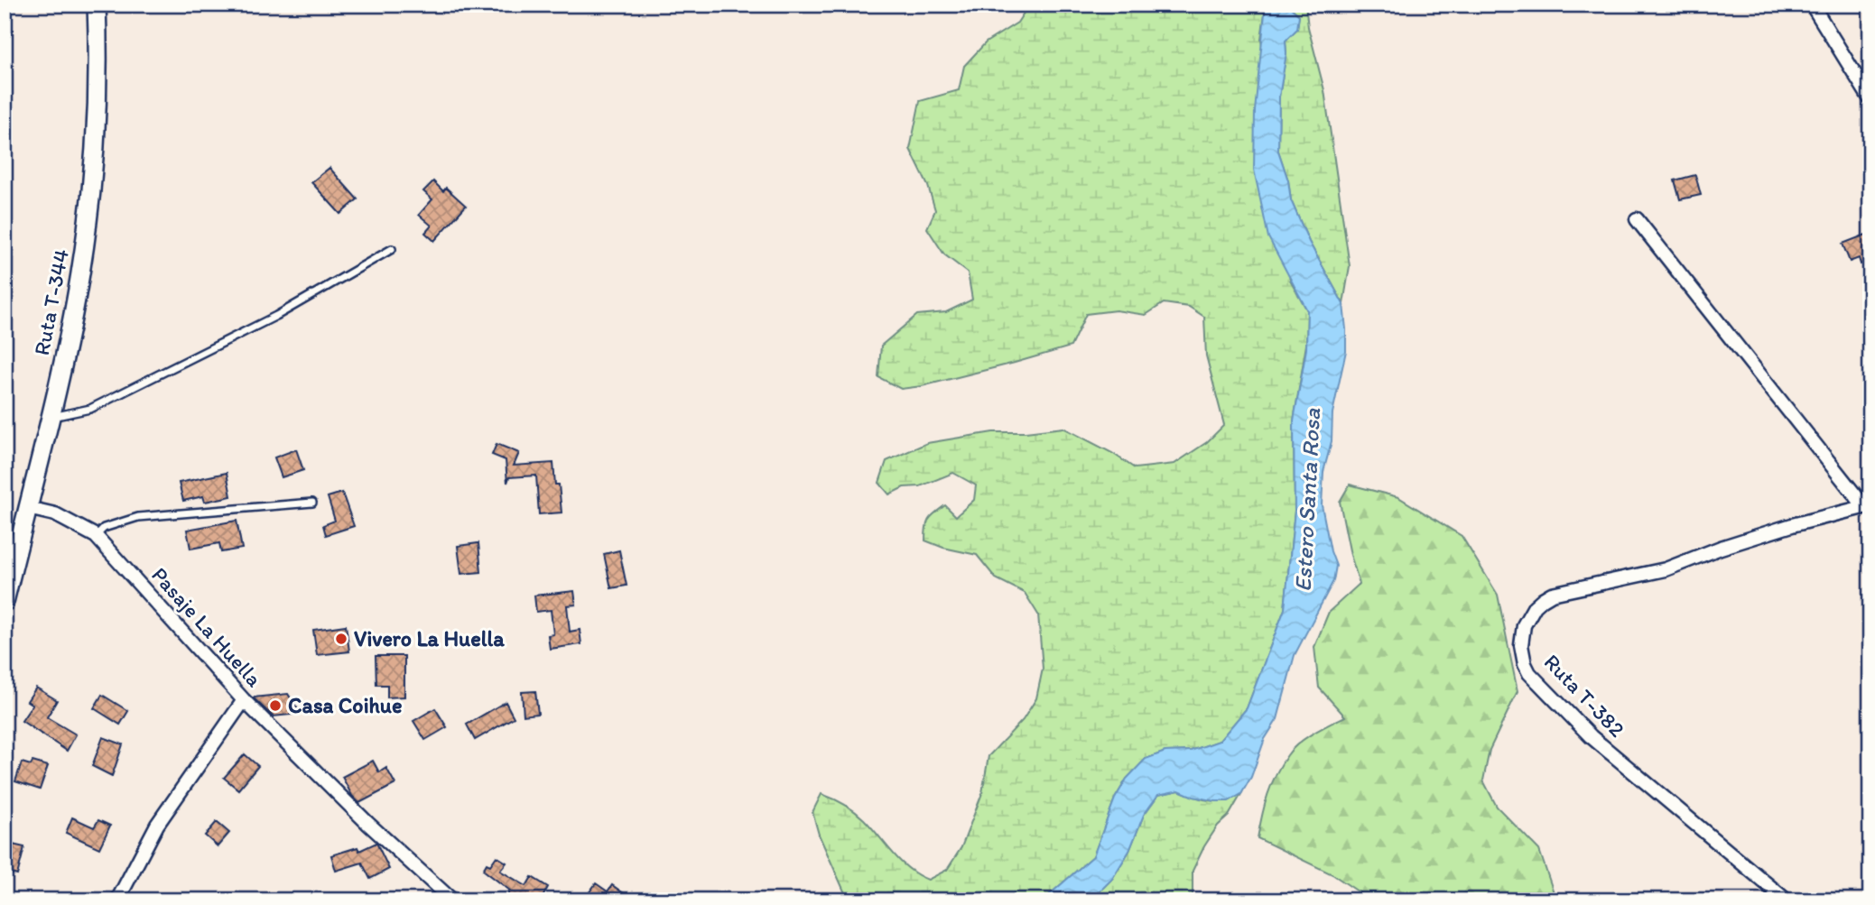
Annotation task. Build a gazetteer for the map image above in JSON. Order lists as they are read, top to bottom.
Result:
{
  "streets": {
    "main road": ["Ruta T-344"],
    "street": ["Pasaje La Huella", "Ruta T-382"]
  },
  "crossings": [
    ["Ruta T-344", "Pasaje La Huella"]
  ],
  "water": ["Estero Santa Rosa"],
  "places": ["Vivero La Huella", "Casa Coihue"]
}
